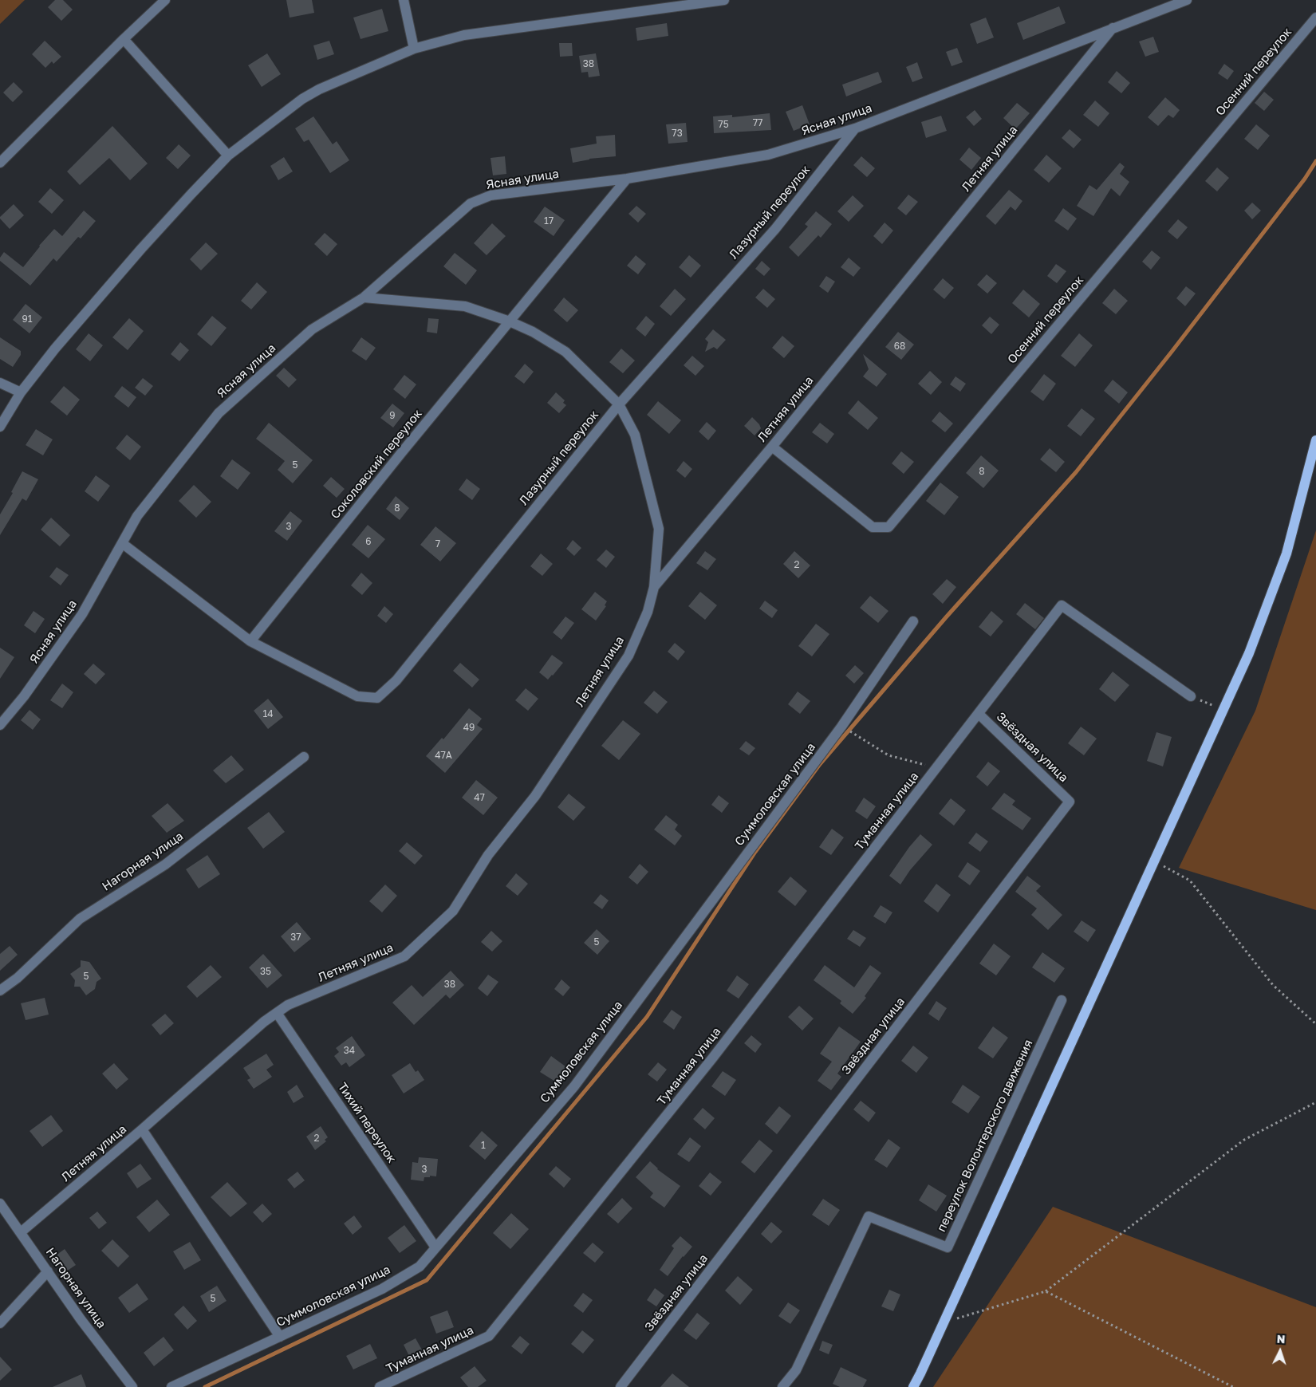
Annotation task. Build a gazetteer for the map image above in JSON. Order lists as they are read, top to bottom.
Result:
{
  "streets": {
    "street": [
      "Осенний переулок",
      "Ясная улица",
      "Летняя улица",
      "Лазурный переулок",
      "Соколовский переулок",
      "Звёздная улица",
      "Суммоловская улица",
      "Туманная улица",
      "Нагорная улица",
      "Тихий переулок",
      "переулок Волонтерского движения"
    ]
  },
  "crossings": [
    ["Осенний переулок", "Летняя улица"],
    ["Ясная улица", "Летняя улица"],
    ["Ясная улица", "Лазурный переулок"],
    ["Ясная улица", "Соколовский переулок"],
    ["Летняя улица", "Нагорная улица"],
    ["Летняя улица", "Тихий переулок"],
    ["Лазурный переулок", "Соколовский переулок"],
    ["Звёздная улица", "Туманная улица"],
    ["Суммоловская улица", "Тихий переулок"]
  ],
  "house_numbers": [
    "38",
    "77",
    "75",
    "73",
    "17",
    "91",
    "68",
    "9",
    "5",
    "8",
    "8",
    "3",
    "6",
    "7",
    "2",
    "14",
    "49",
    "47А",
    "47",
    "37",
    "5",
    "35",
    "5",
    "38",
    "34",
    "2",
    "1",
    "3",
    "5"
  ],
  "north": "top"
}
